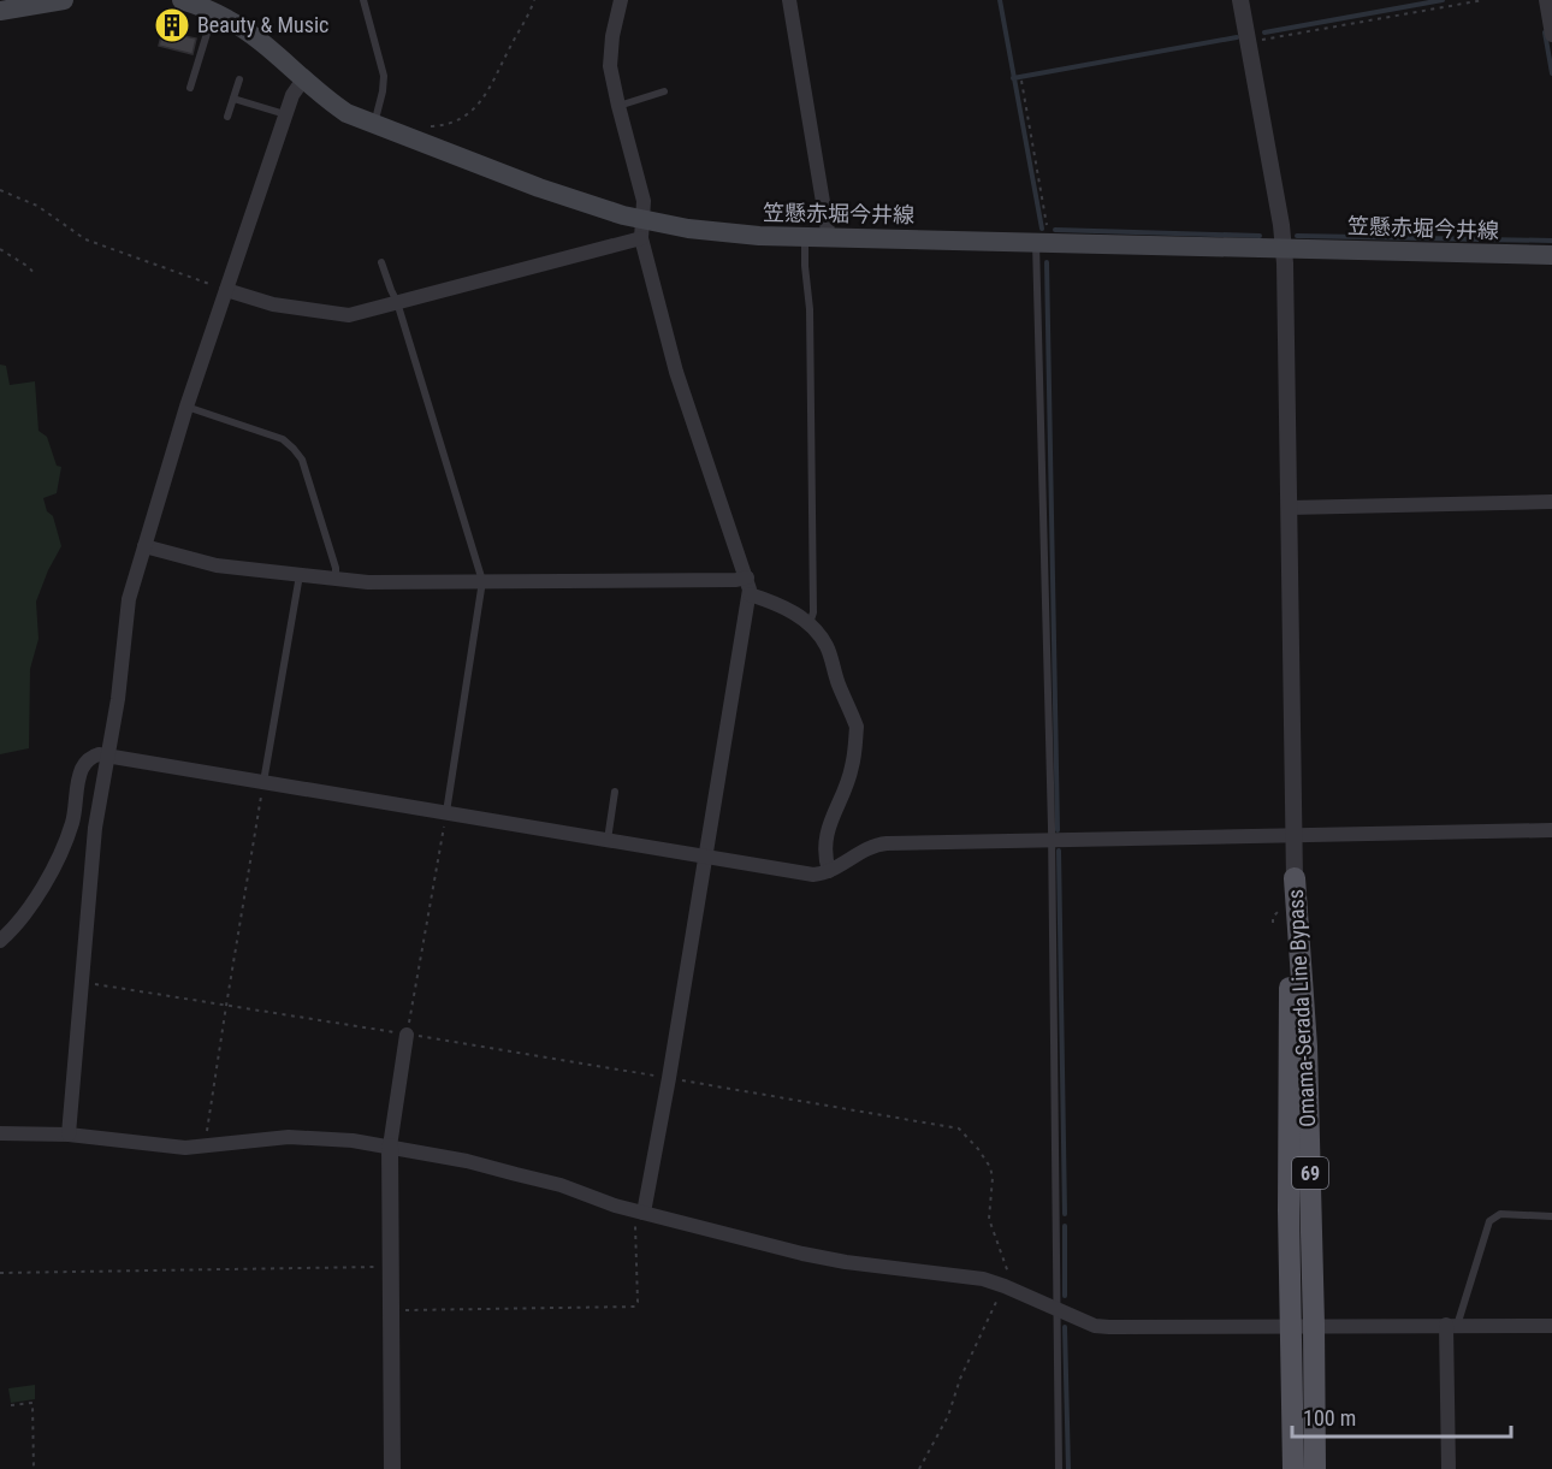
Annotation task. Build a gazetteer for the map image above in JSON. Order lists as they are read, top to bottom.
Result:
{
  "streets": {
    "main road": ["笠懸赤堀今井線", "Omama-Serada Line Bypass", "69"]
  },
  "places": {
    "building": ["Beauty & Music"]
  },
  "scale_bar": "100 m"
}
